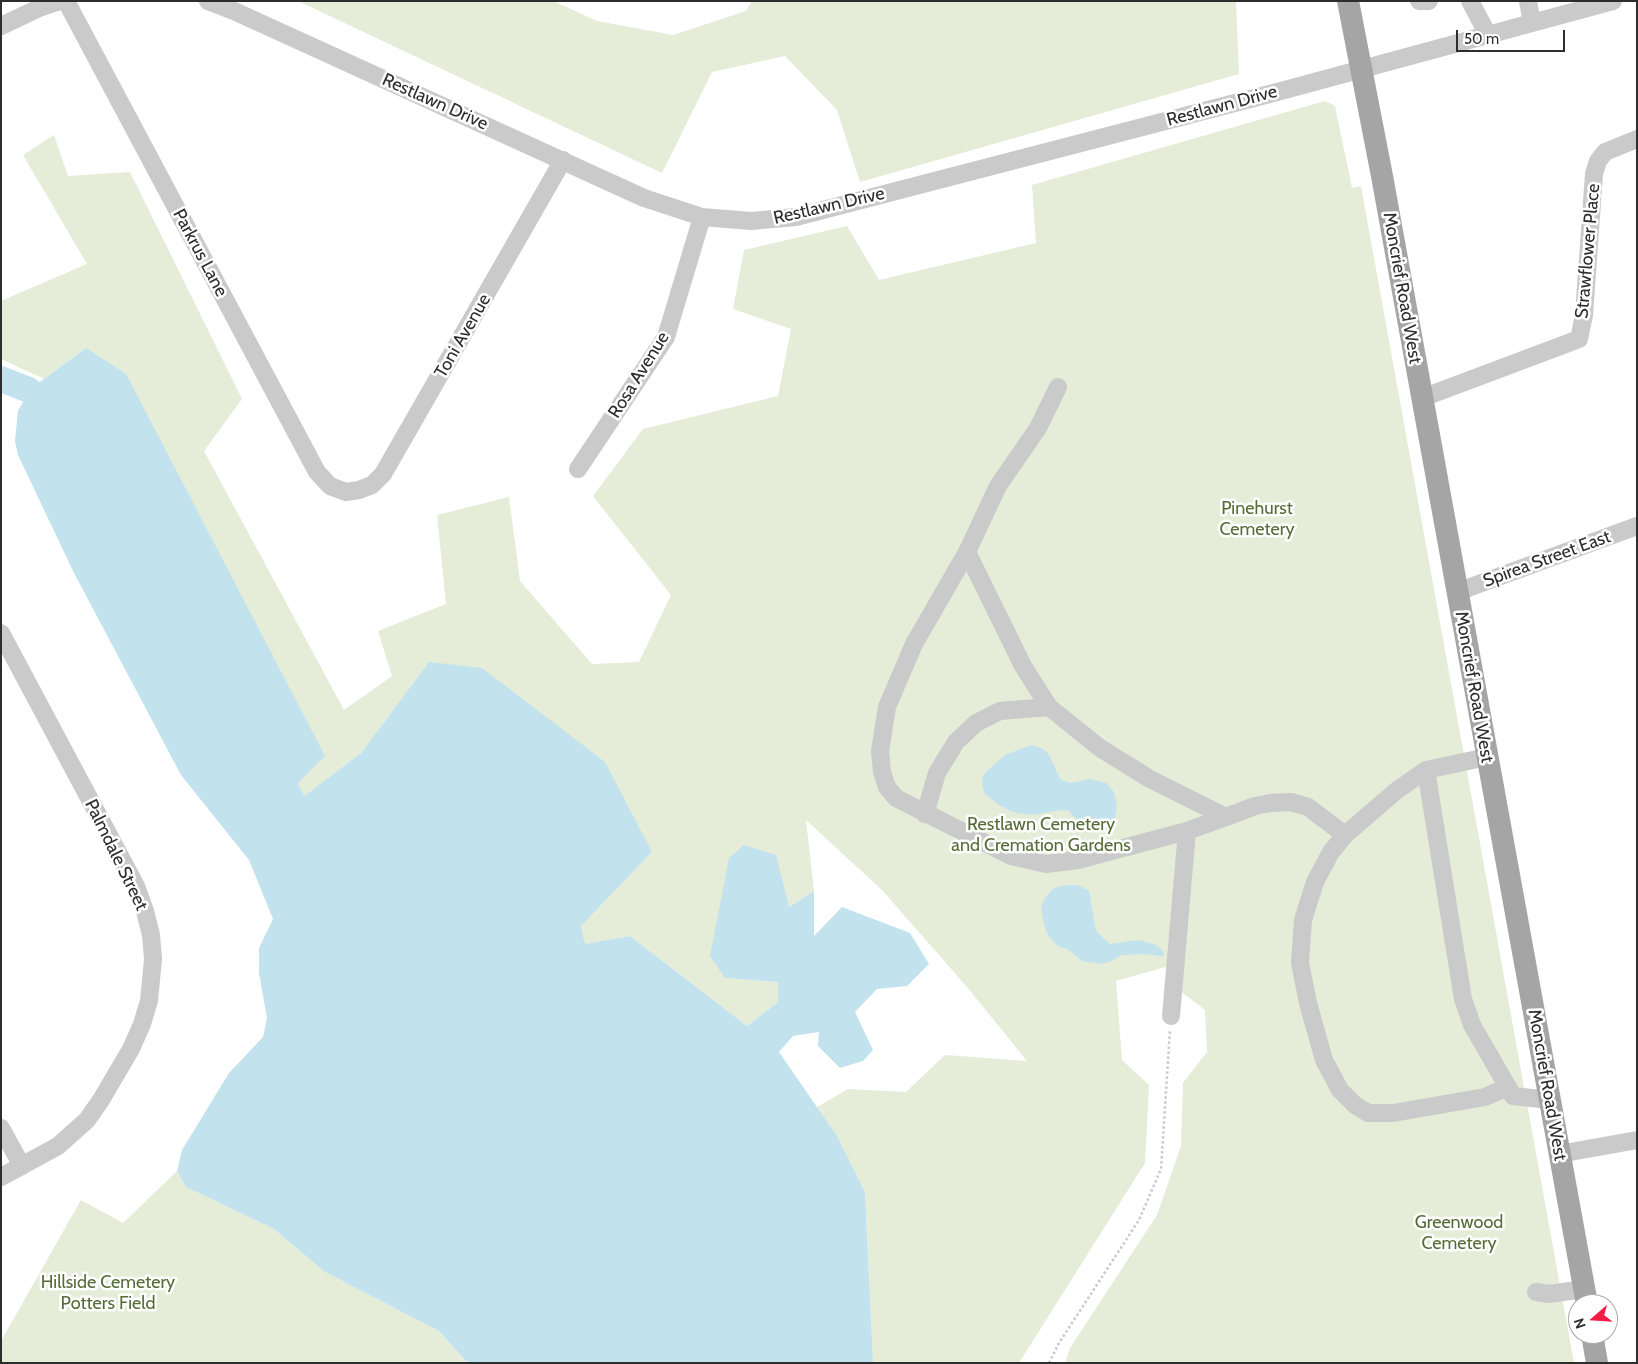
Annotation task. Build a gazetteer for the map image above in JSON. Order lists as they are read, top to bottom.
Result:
{
  "streets": {
    "main road": ["Moncrief Road West"],
    "street": [
      "Restlawn Drive",
      "Strawflower Place",
      "Parkrus Lane",
      "Toni Avenue",
      "Rosa Avenue",
      "Spirea Street East",
      "Palmdale Street"
    ]
  },
  "crossings": [
    ["Restlawn Drive", "Moncrief Road West"],
    ["Restlawn Drive", "Toni Avenue"],
    ["Restlawn Drive", "Rosa Avenue"],
    ["Strawflower Place", "Moncrief Road West"],
    ["Parkrus Lane", "Toni Avenue"],
    ["Moncrief Road West", "Spirea Street East"]
  ],
  "parks": [
    "Pinehurst Cemetery",
    "Restlawn Cemetery and Cremation Gardens",
    "Greenwood Cemetery",
    "Hillside Cemetery Potters Field"
  ],
  "scale_bar": "50 m",
  "north": "left"
}
